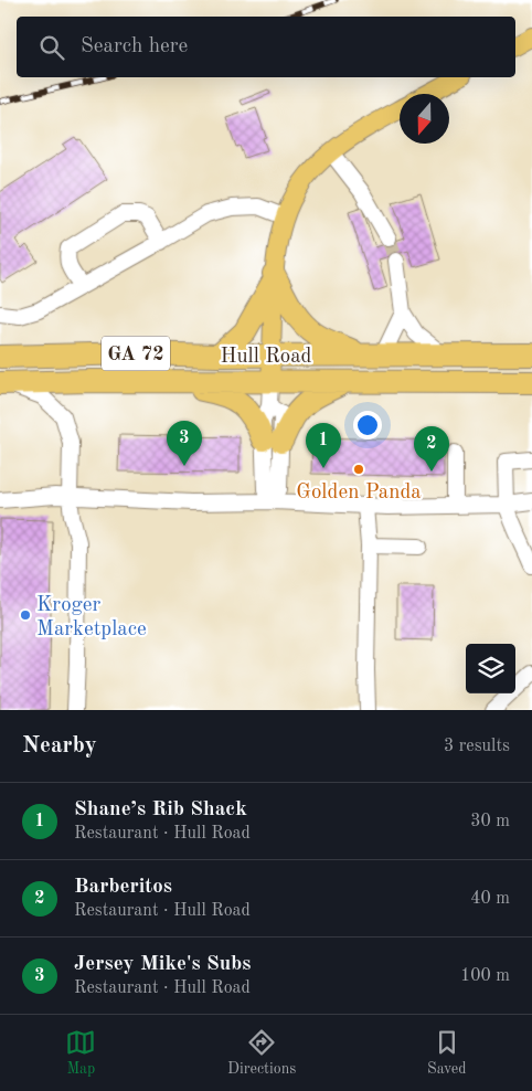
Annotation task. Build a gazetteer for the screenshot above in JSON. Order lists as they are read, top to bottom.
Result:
{
  "streets": {
    "highway": ["GA 72", "Hull Road"]
  },
  "places": ["Golden Panda", "Kroger Marketplace"],
  "north": "bottom",
  "page": {
    "search": "Search here",
    "pins": ["3", "1", "2"],
    "heading": ["Nearby", "3 results"],
    "list": [
      {
        "mark": "1",
        "name": "Shane’s Rib Shack",
        "note": "Restaurant · Hull Road",
        "value": "30 m"
      },
      {
        "mark": "2",
        "name": "Barberitos",
        "note": "Restaurant · Hull Road",
        "value": "40 m"
      },
      {
        "mark": "3",
        "name": "Jersey Mike's Subs",
        "note": "Restaurant · Hull Road",
        "value": "100 m"
      }
    ],
    "nav": ["Map", "Directions", "Saved"]
  }
}
